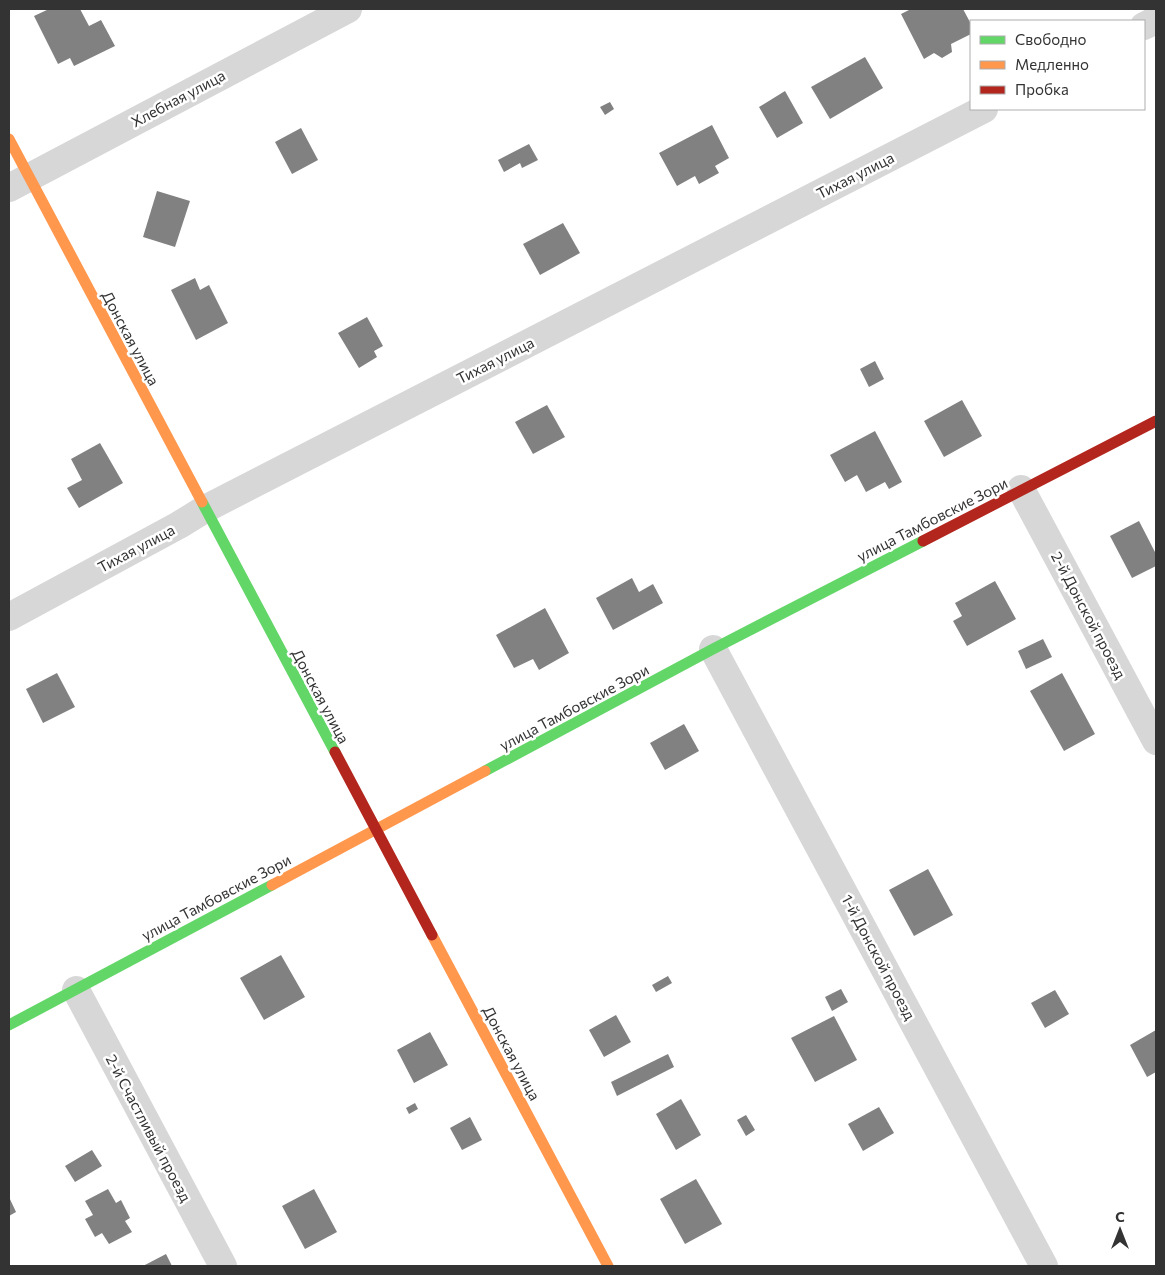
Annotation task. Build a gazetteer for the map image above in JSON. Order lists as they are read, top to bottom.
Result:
{
  "streets": {
    "street": [
      "Хлебная улица",
      "Тихая улица",
      "Донская улица",
      "улица Тамбовские Зори",
      "2-й Донской проезд",
      "1-й Донской проезд",
      "2-й Счастливый проезд"
    ]
  },
  "crossings": [
    ["Хлебная улица", "Донская улица"],
    ["Тихая улица", "Донская улица"],
    ["Донская улица", "улица Тамбовские Зори"],
    ["улица Тамбовские Зори", "2-й Донской проезд"],
    ["улица Тамбовские Зори", "1-й Донской проезд"],
    ["улица Тамбовские Зори", "2-й Счастливый проезд"]
  ],
  "legend": ["Свободно", "Медленно", "Пробка"],
  "north": "top"
}
